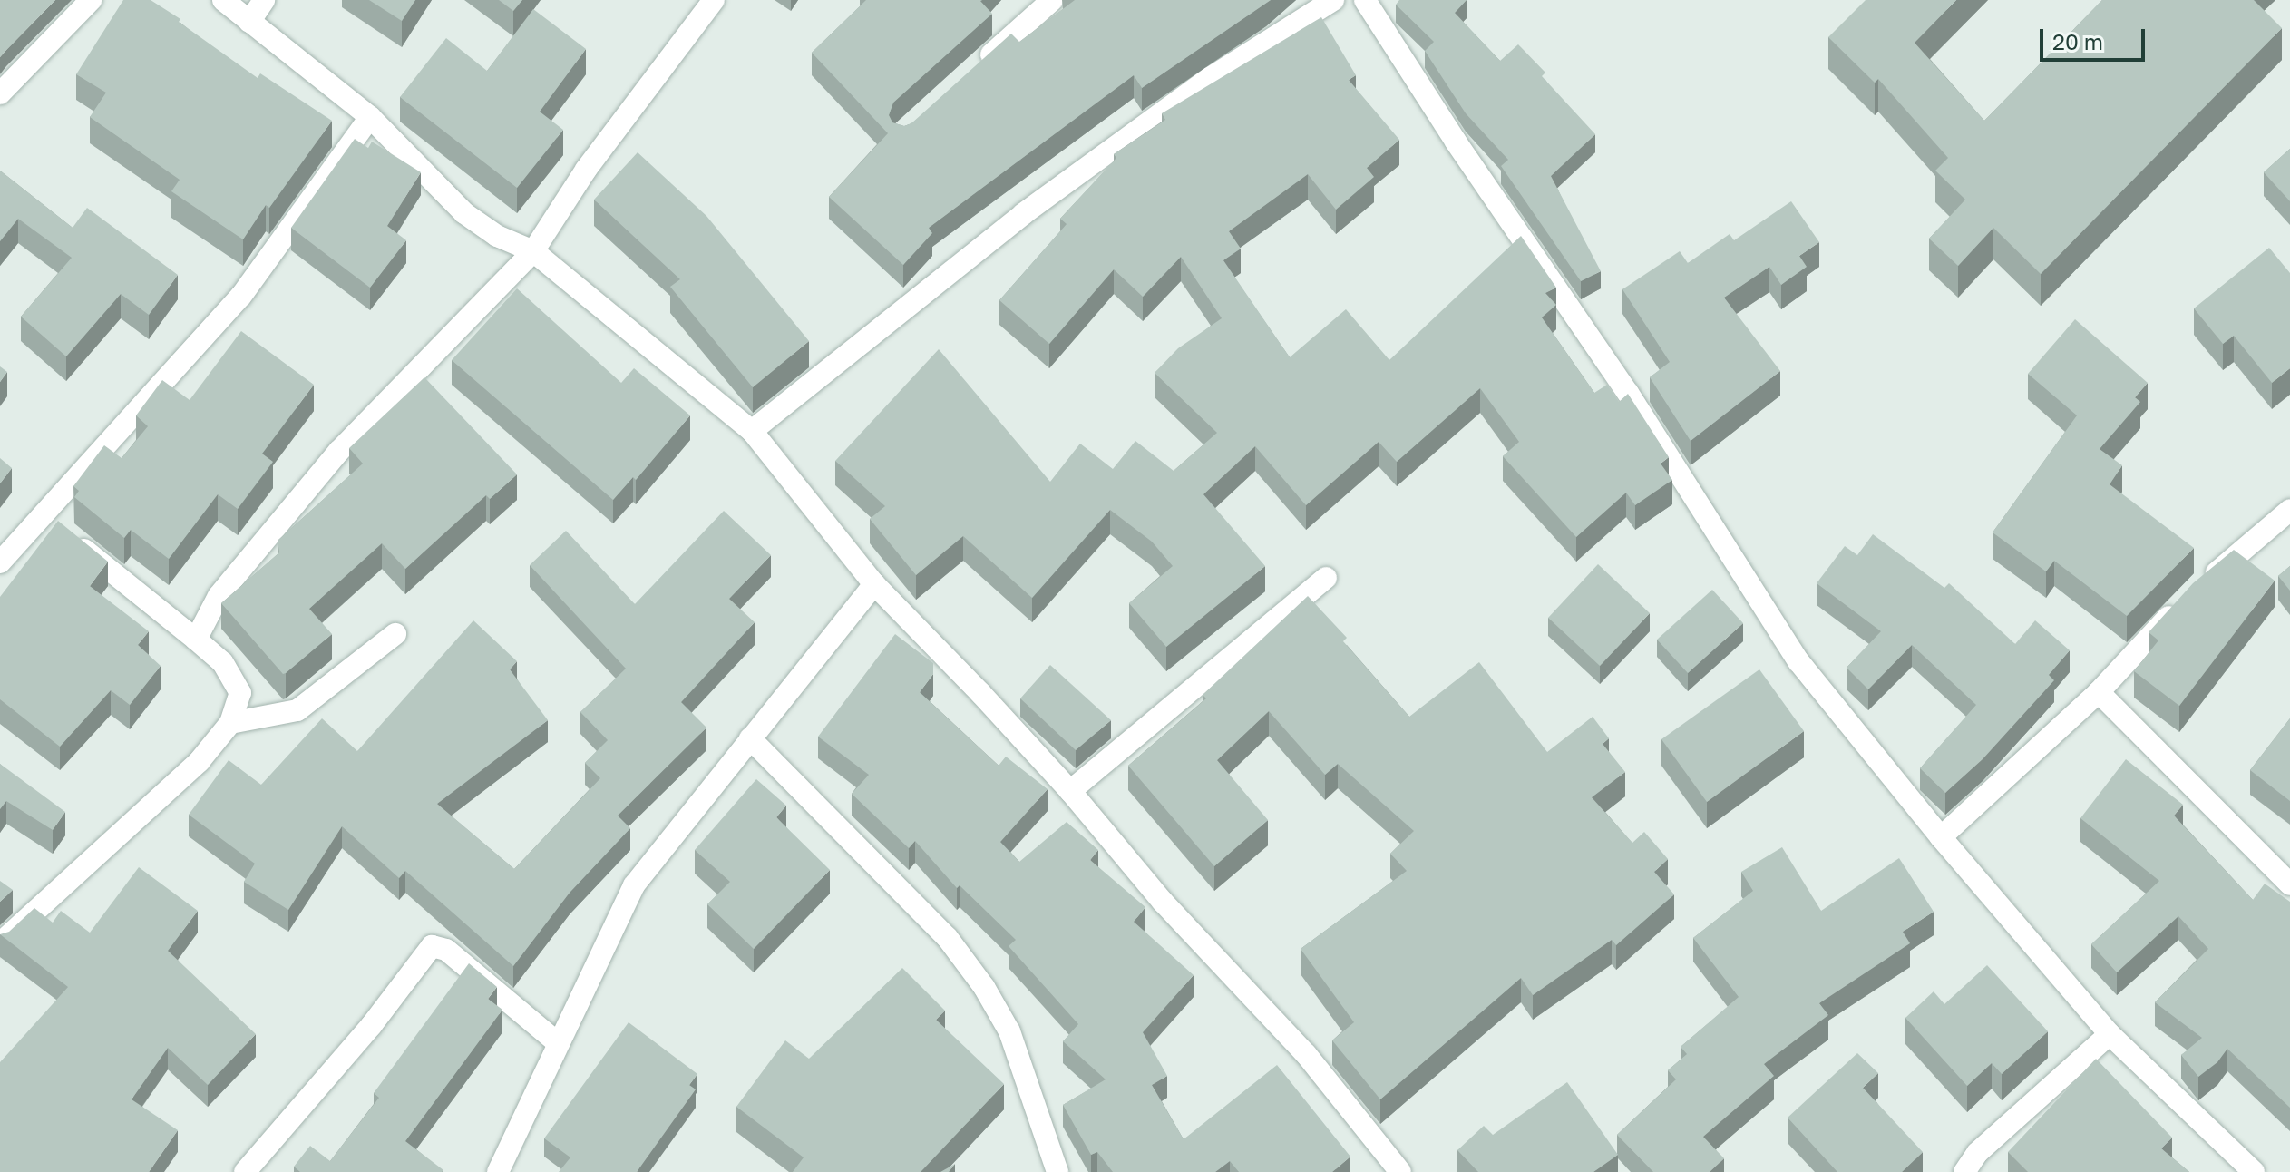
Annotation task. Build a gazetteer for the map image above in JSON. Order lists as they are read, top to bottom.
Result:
{
  "scale_bar": "20 m"
}
